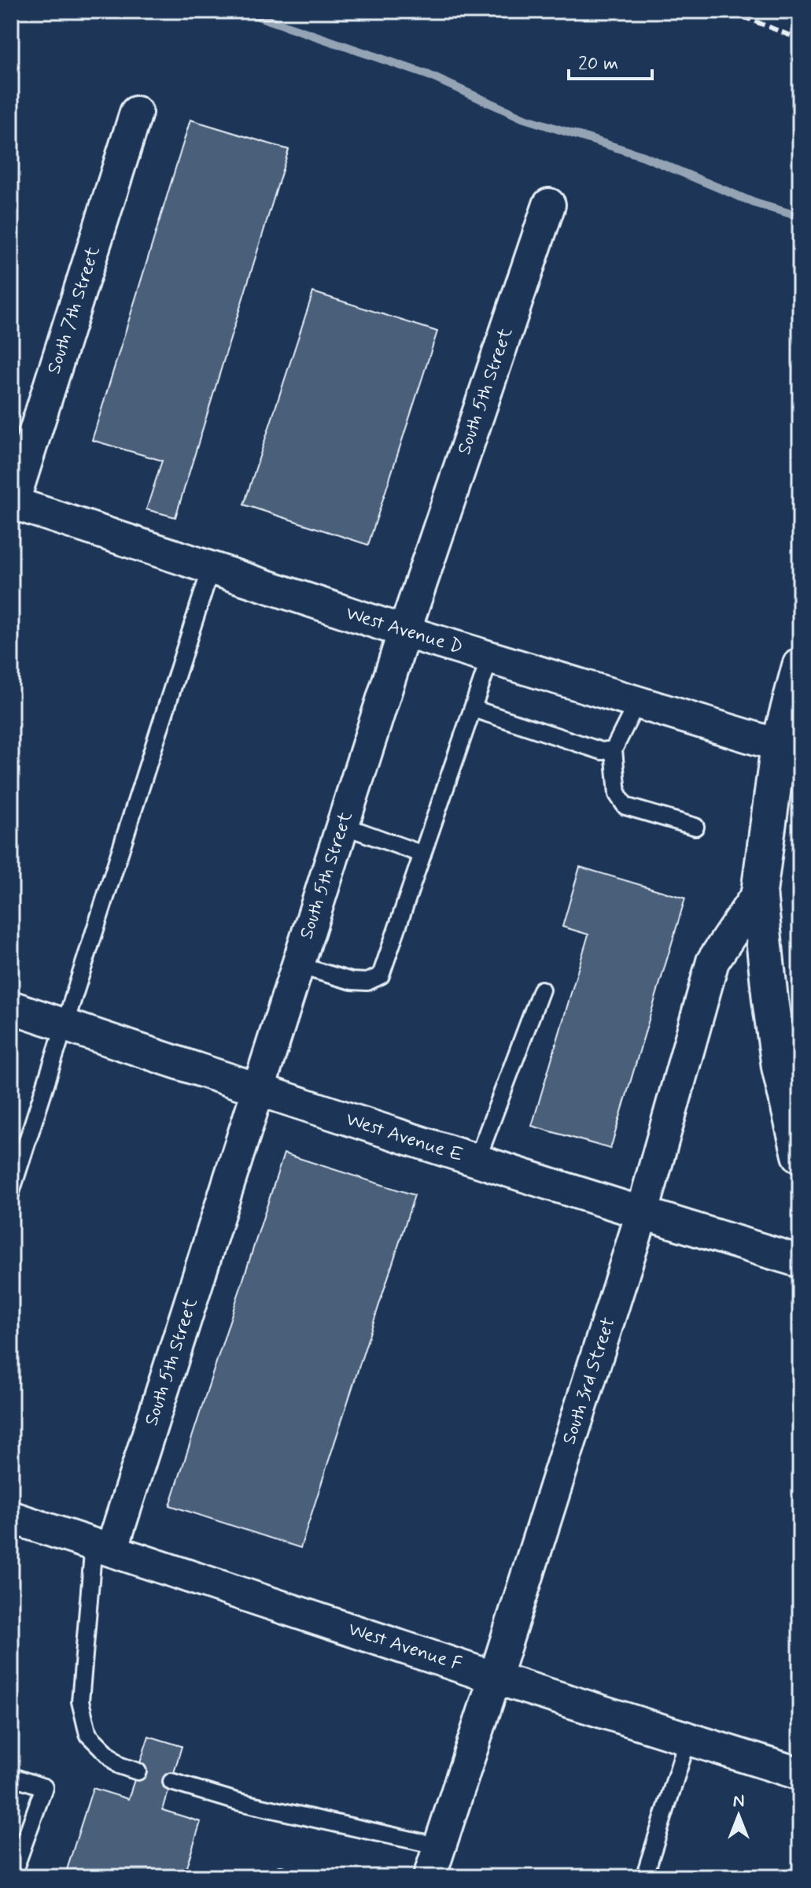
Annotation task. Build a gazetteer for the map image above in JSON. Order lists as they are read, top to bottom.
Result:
{
  "streets": {
    "main road": ["South 3rd Street"],
    "street": [
      "South 7th Street",
      "South 5th Street",
      "West Avenue D",
      "West Avenue E",
      "West Avenue F"
    ]
  },
  "crossings": [
    ["South 7th Street", "West Avenue D"],
    ["South 5th Street", "West Avenue D"],
    ["South 5th Street", "West Avenue E"],
    ["South 5th Street", "West Avenue F"],
    ["West Avenue D", "South 3rd Street"],
    ["West Avenue E", "South 3rd Street"],
    ["South 3rd Street", "West Avenue F"]
  ],
  "scale_bar": "20 m",
  "north": "top"
}
